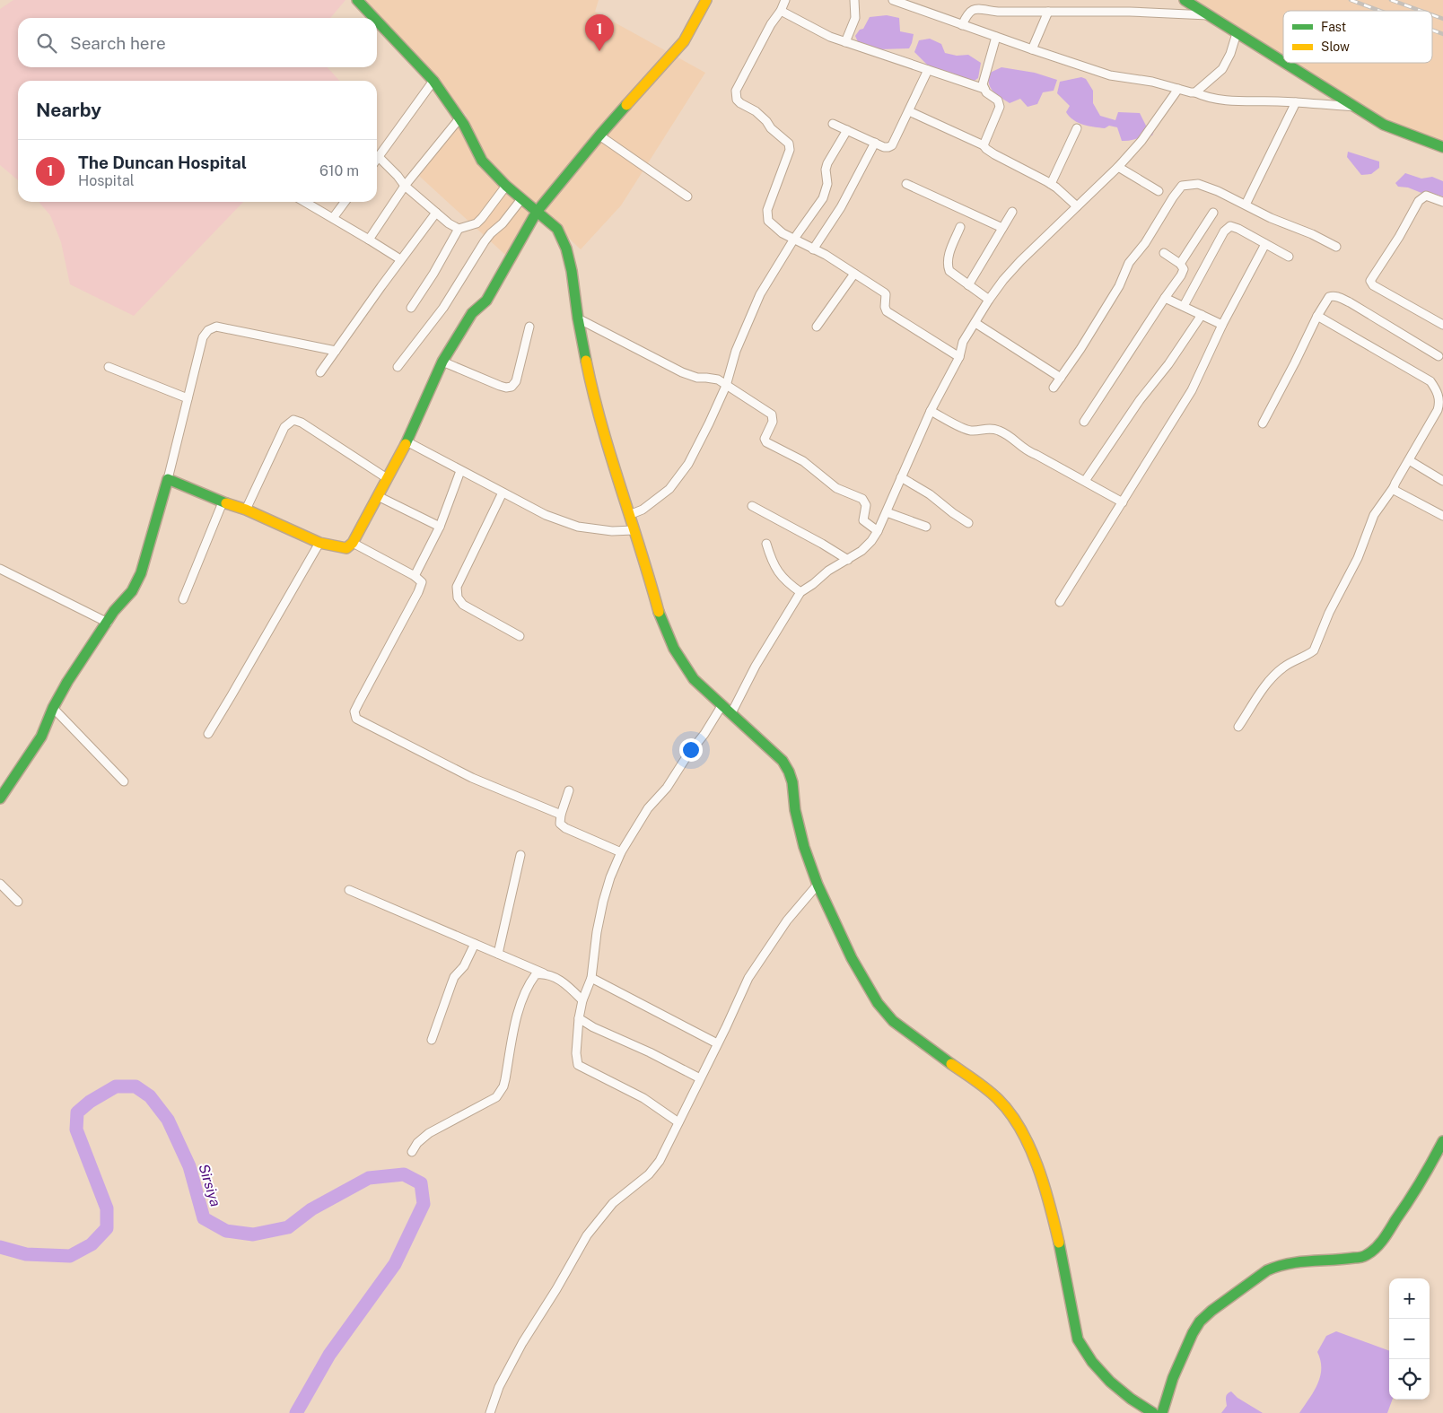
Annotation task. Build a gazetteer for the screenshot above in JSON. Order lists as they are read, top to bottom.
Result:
{
  "water": ["Sirsiya"],
  "legend": ["Fast", "Slow"],
  "page": {
    "pins": "1",
    "search": "Search here",
    "heading": "Nearby",
    "list": [
      {
        "mark": "1",
        "name": "The Duncan Hospital",
        "note": "Hospital",
        "value": "610 m"
      }
    ],
    "map_buttons": ["+", "−"]
  }
}
